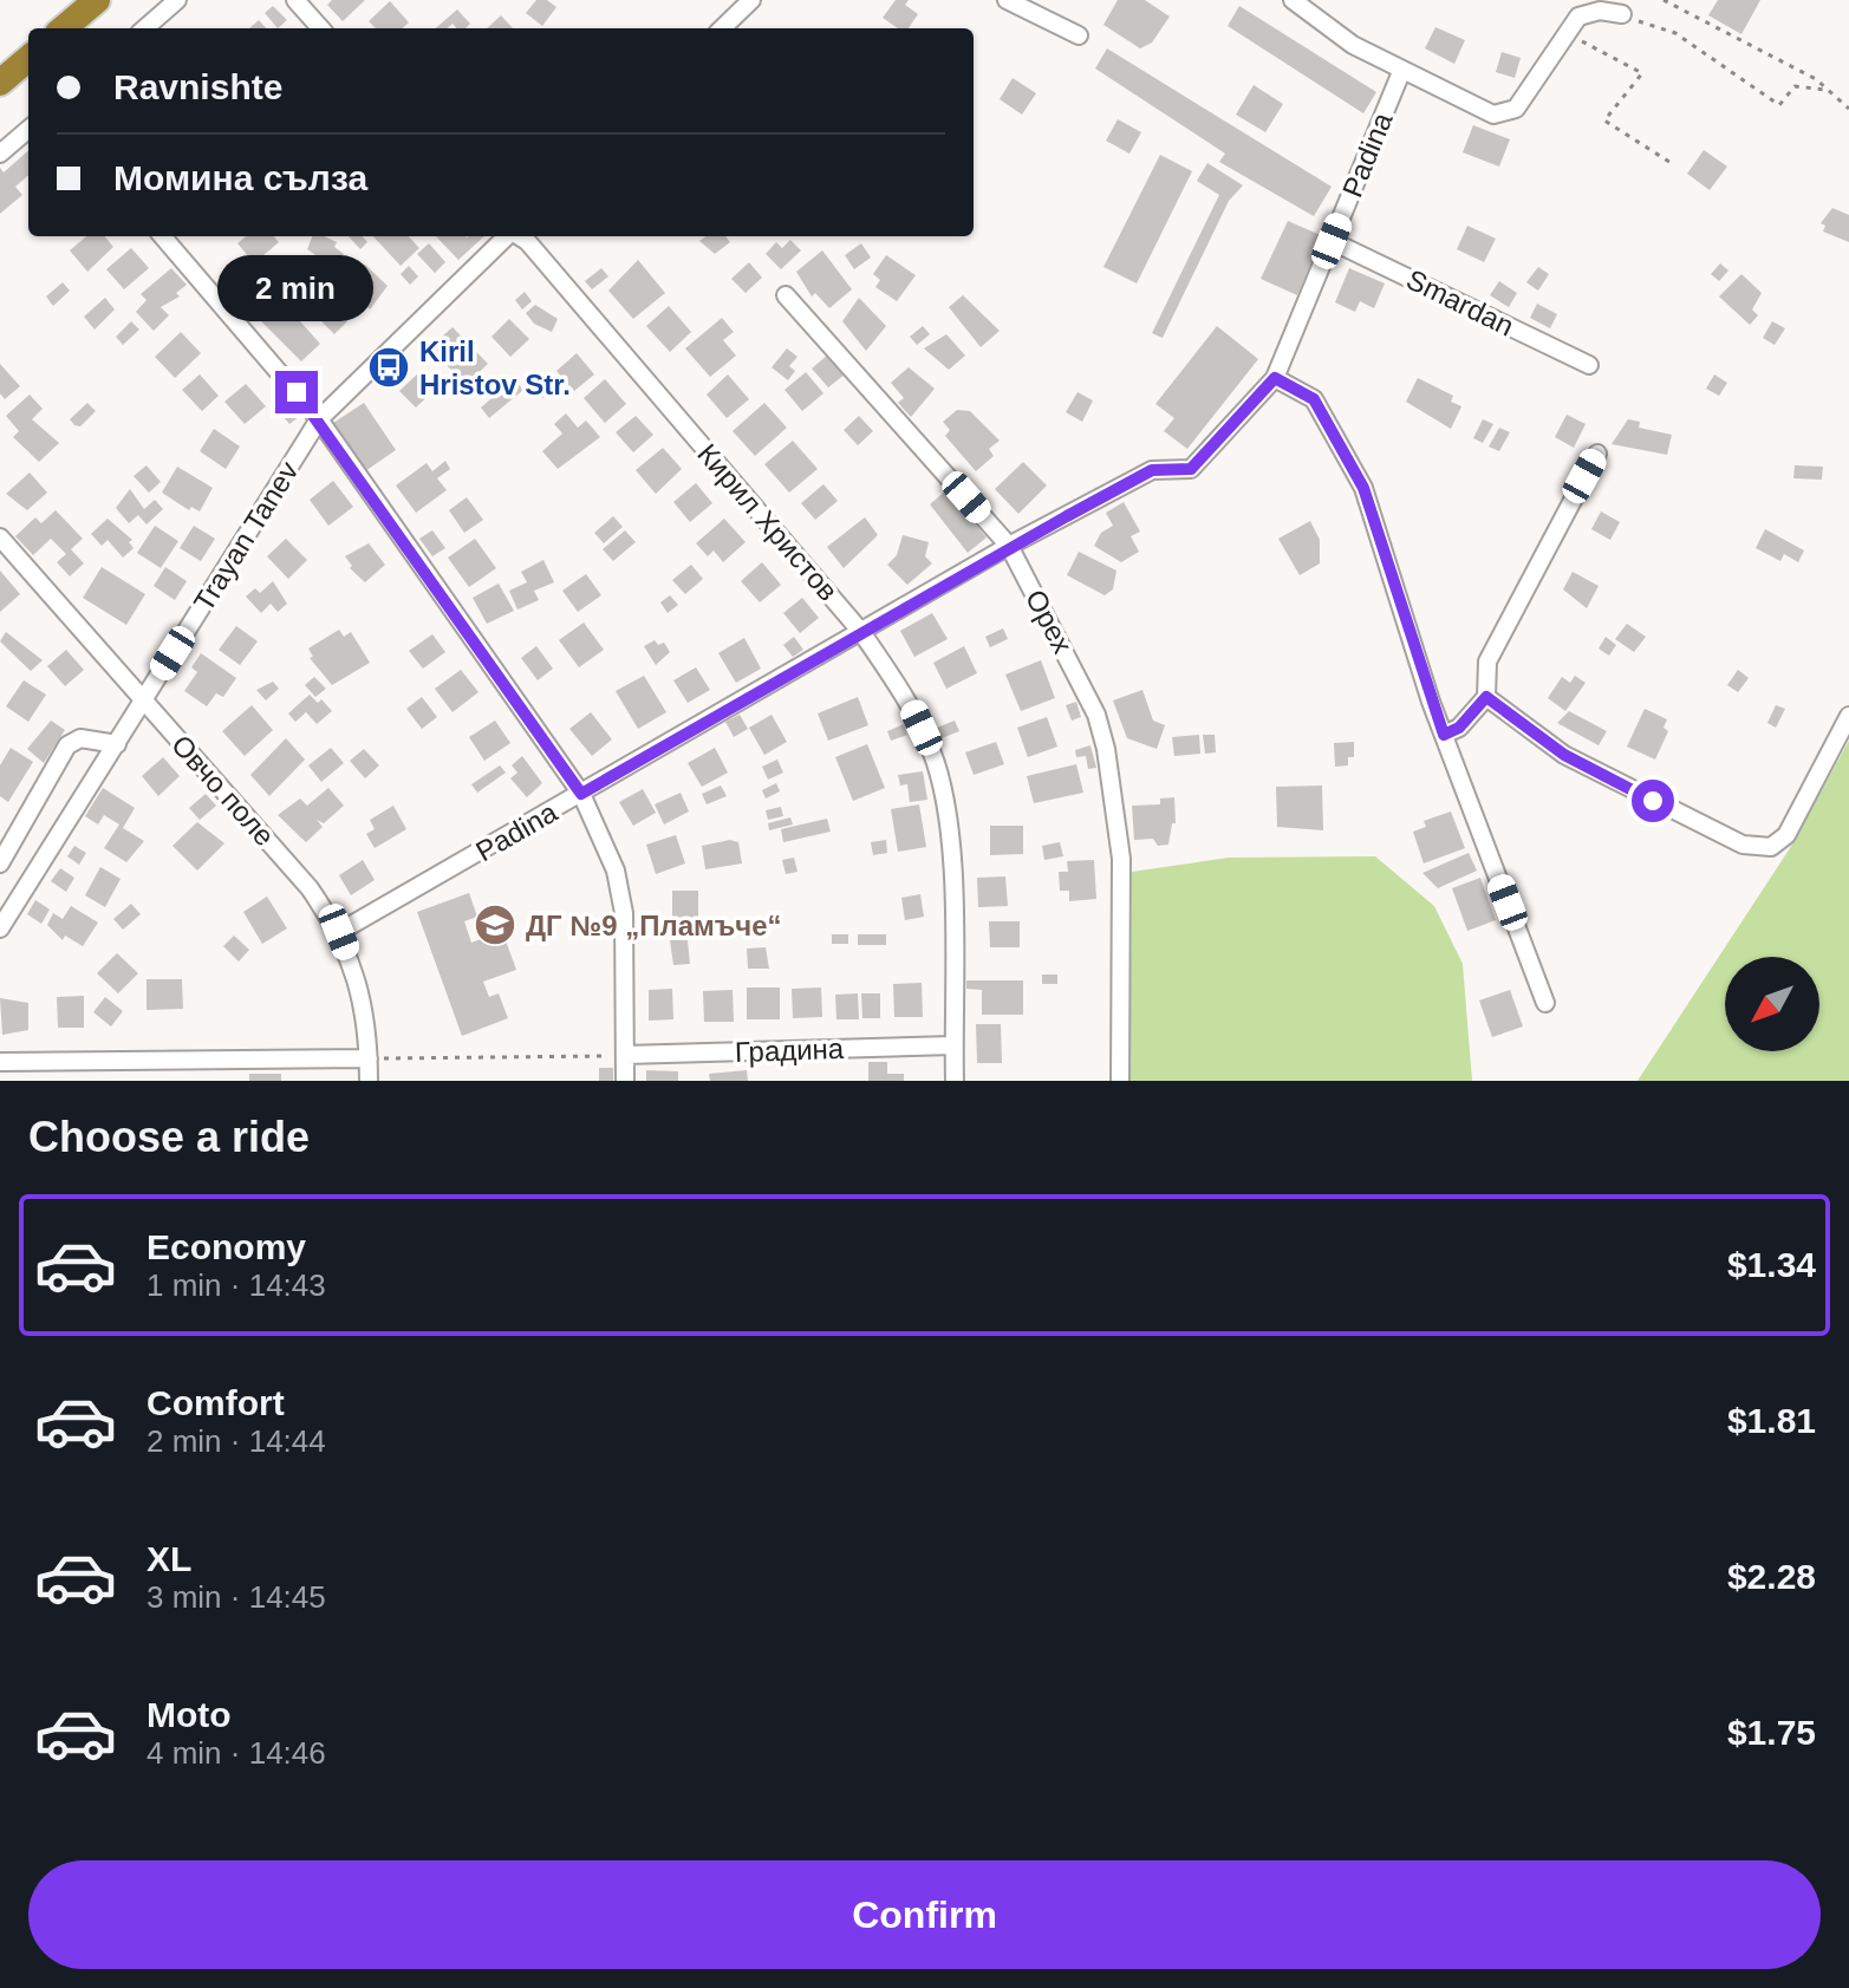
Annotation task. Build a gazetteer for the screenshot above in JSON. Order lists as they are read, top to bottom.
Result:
{
  "streets": {
    "street": [
      "Padina",
      "Smardan",
      "Кирил Христов",
      "Trayan Tanev",
      "Орех",
      "Овчо поле",
      "Градина"
    ]
  },
  "crossings": [
    ["Padina", "Smardan"],
    ["Padina", "Кирил Христов"],
    ["Padina", "Орех"],
    ["Padina", "Овчо поле"],
    ["Кирил Христов", "Градина"],
    ["Trayan Tanev", "Овчо поле"]
  ],
  "places": {
    "bus stop": ["Kiril Hristov Str."],
    "school or university": ["ДГ №9 „Пламъче“"]
  },
  "north": "bottom left",
  "page": {
    "banner": ["Ravnishte", "Момина сълза"],
    "bubble": "2 min",
    "heading": "Choose a ride",
    "list": [
      {
        "name": "Economy",
        "note": "1 min · 14:43",
        "value": "$1.34"
      },
      {
        "name": "Comfort",
        "note": "2 min · 14:44",
        "value": "$1.81"
      },
      {
        "name": "XL",
        "note": "3 min · 14:45",
        "value": "$2.28"
      },
      {
        "name": "Moto",
        "note": "4 min · 14:46",
        "value": "$1.75"
      }
    ],
    "buttons": "Confirm"
  }
}
